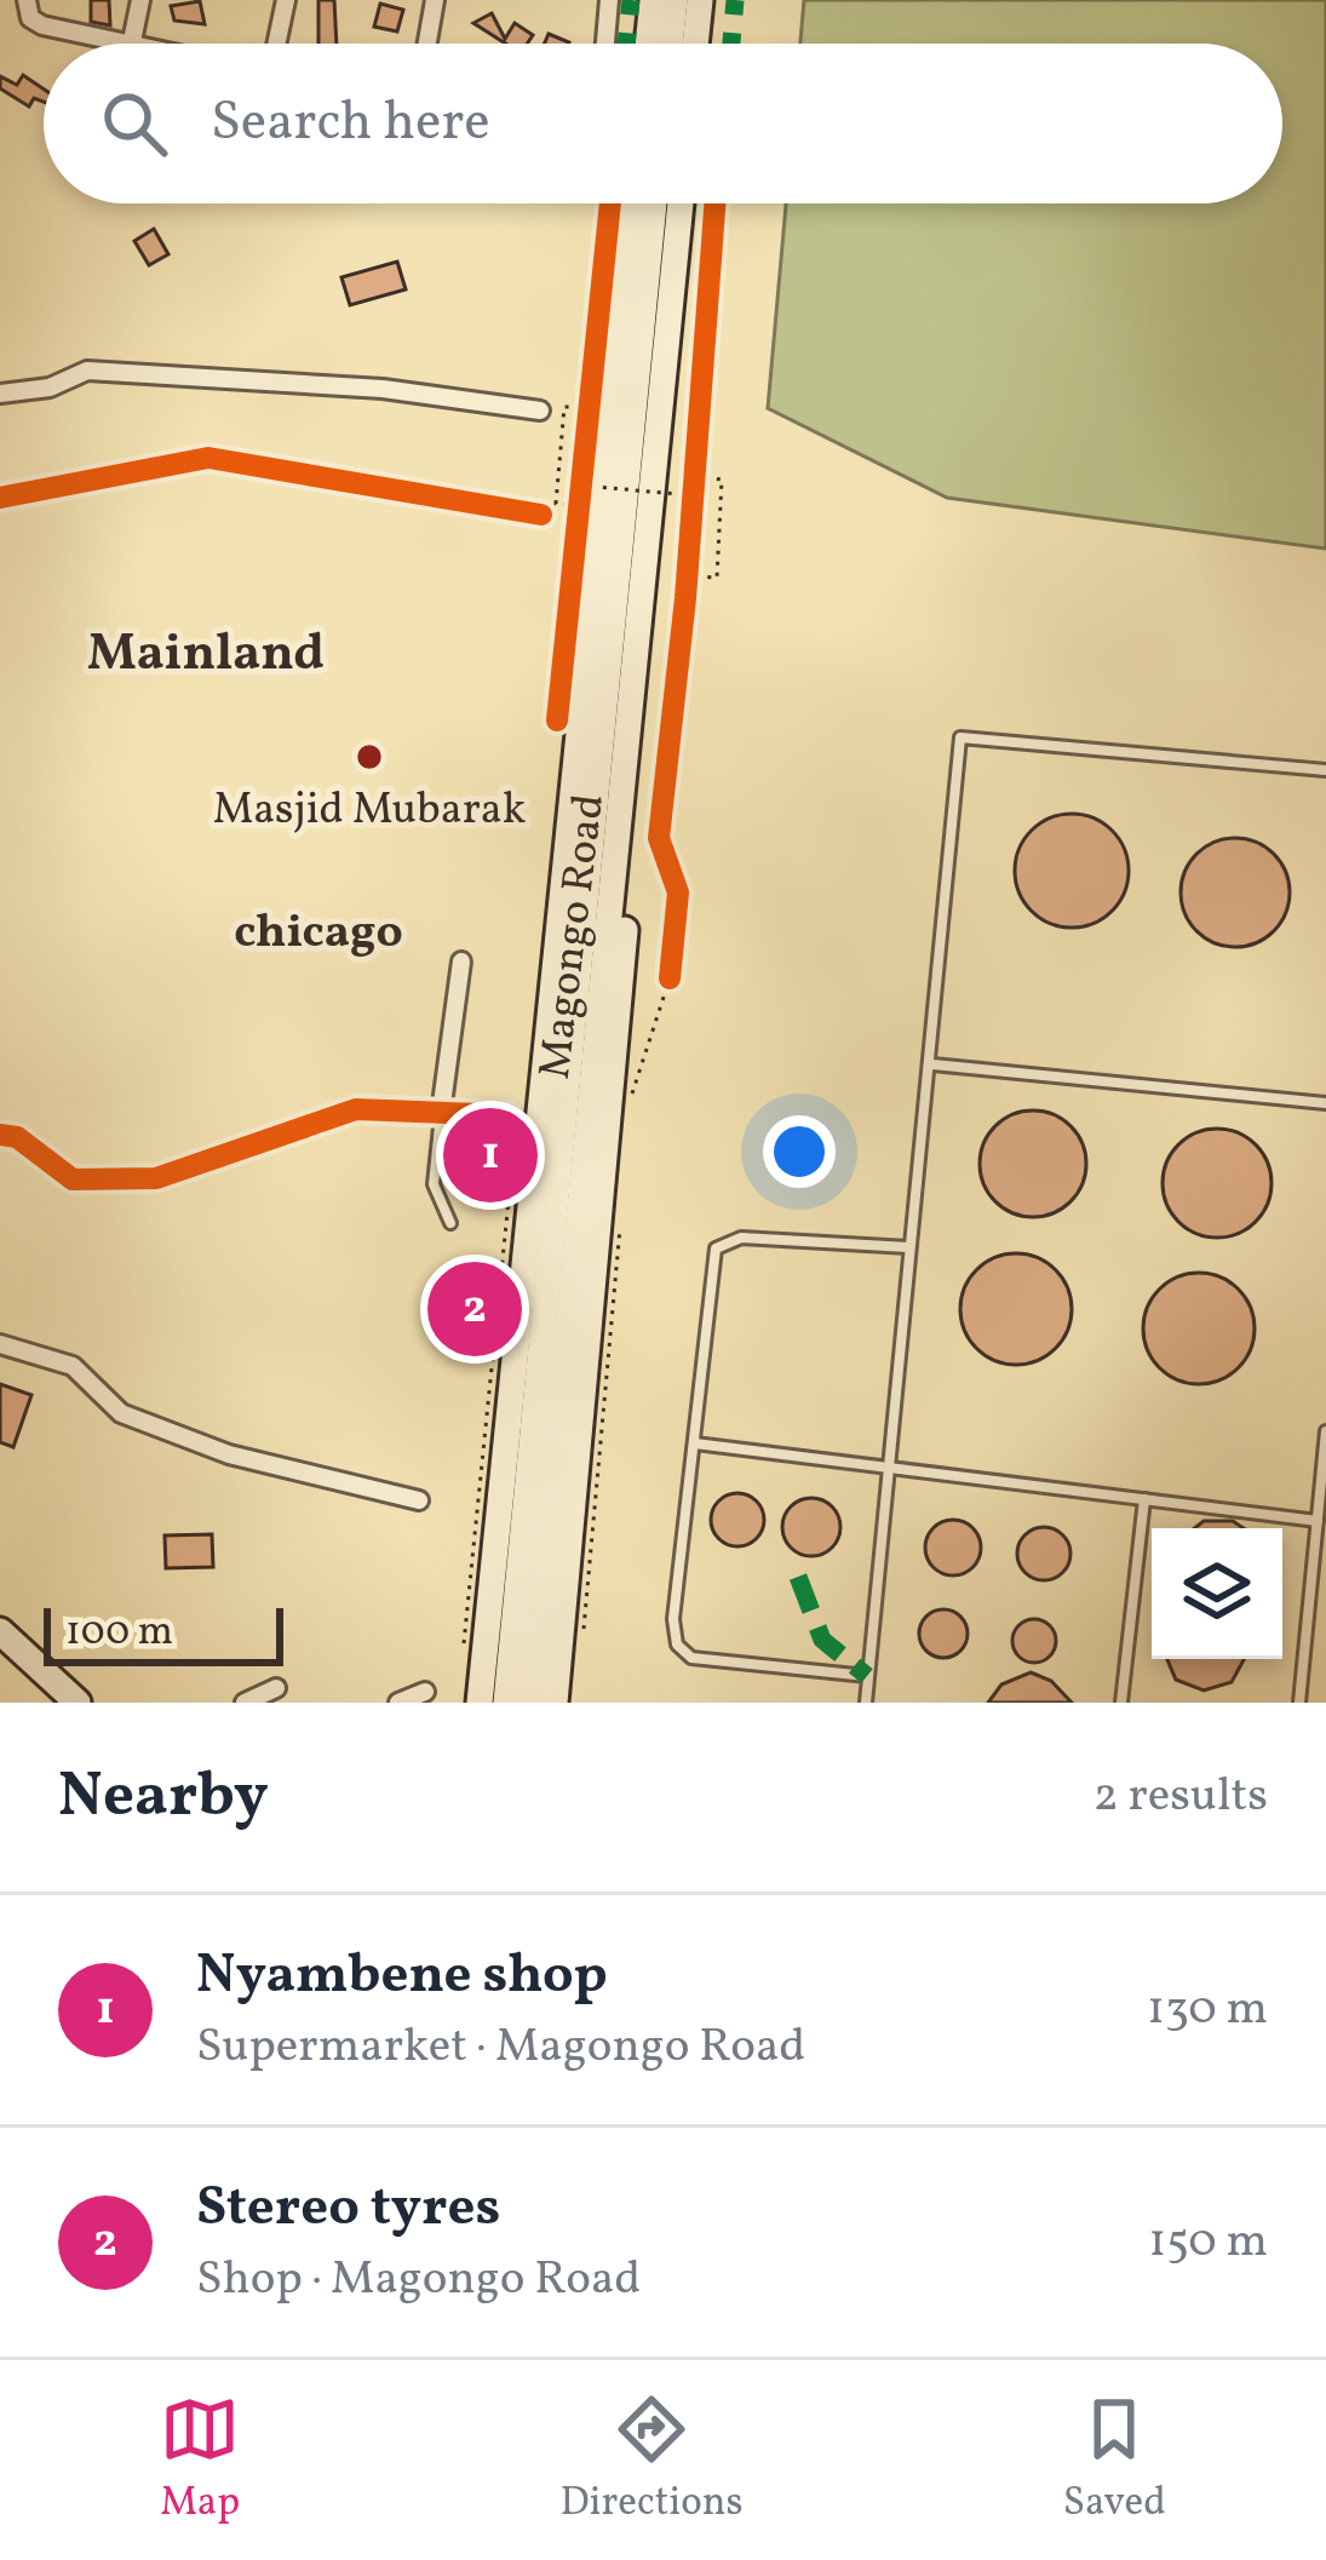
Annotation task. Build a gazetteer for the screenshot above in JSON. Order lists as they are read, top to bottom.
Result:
{
  "streets": {
    "main road": ["Magongo Road"]
  },
  "districts": ["Mainland", "chicago"],
  "places": ["Masjid Mubarak"],
  "scale_bar": "100 m",
  "page": {
    "search": "Search here",
    "pins": ["1", "2"],
    "scale": "100 m",
    "heading": ["Nearby", "2 results"],
    "list": [
      {
        "mark": "1",
        "name": "Nyambene shop",
        "note": "Supermarket · Magongo Road",
        "value": "130 m"
      },
      {
        "mark": "2",
        "name": "Stereo tyres",
        "note": "Shop · Magongo Road",
        "value": "150 m"
      }
    ],
    "nav": ["Map", "Directions", "Saved"]
  }
}
